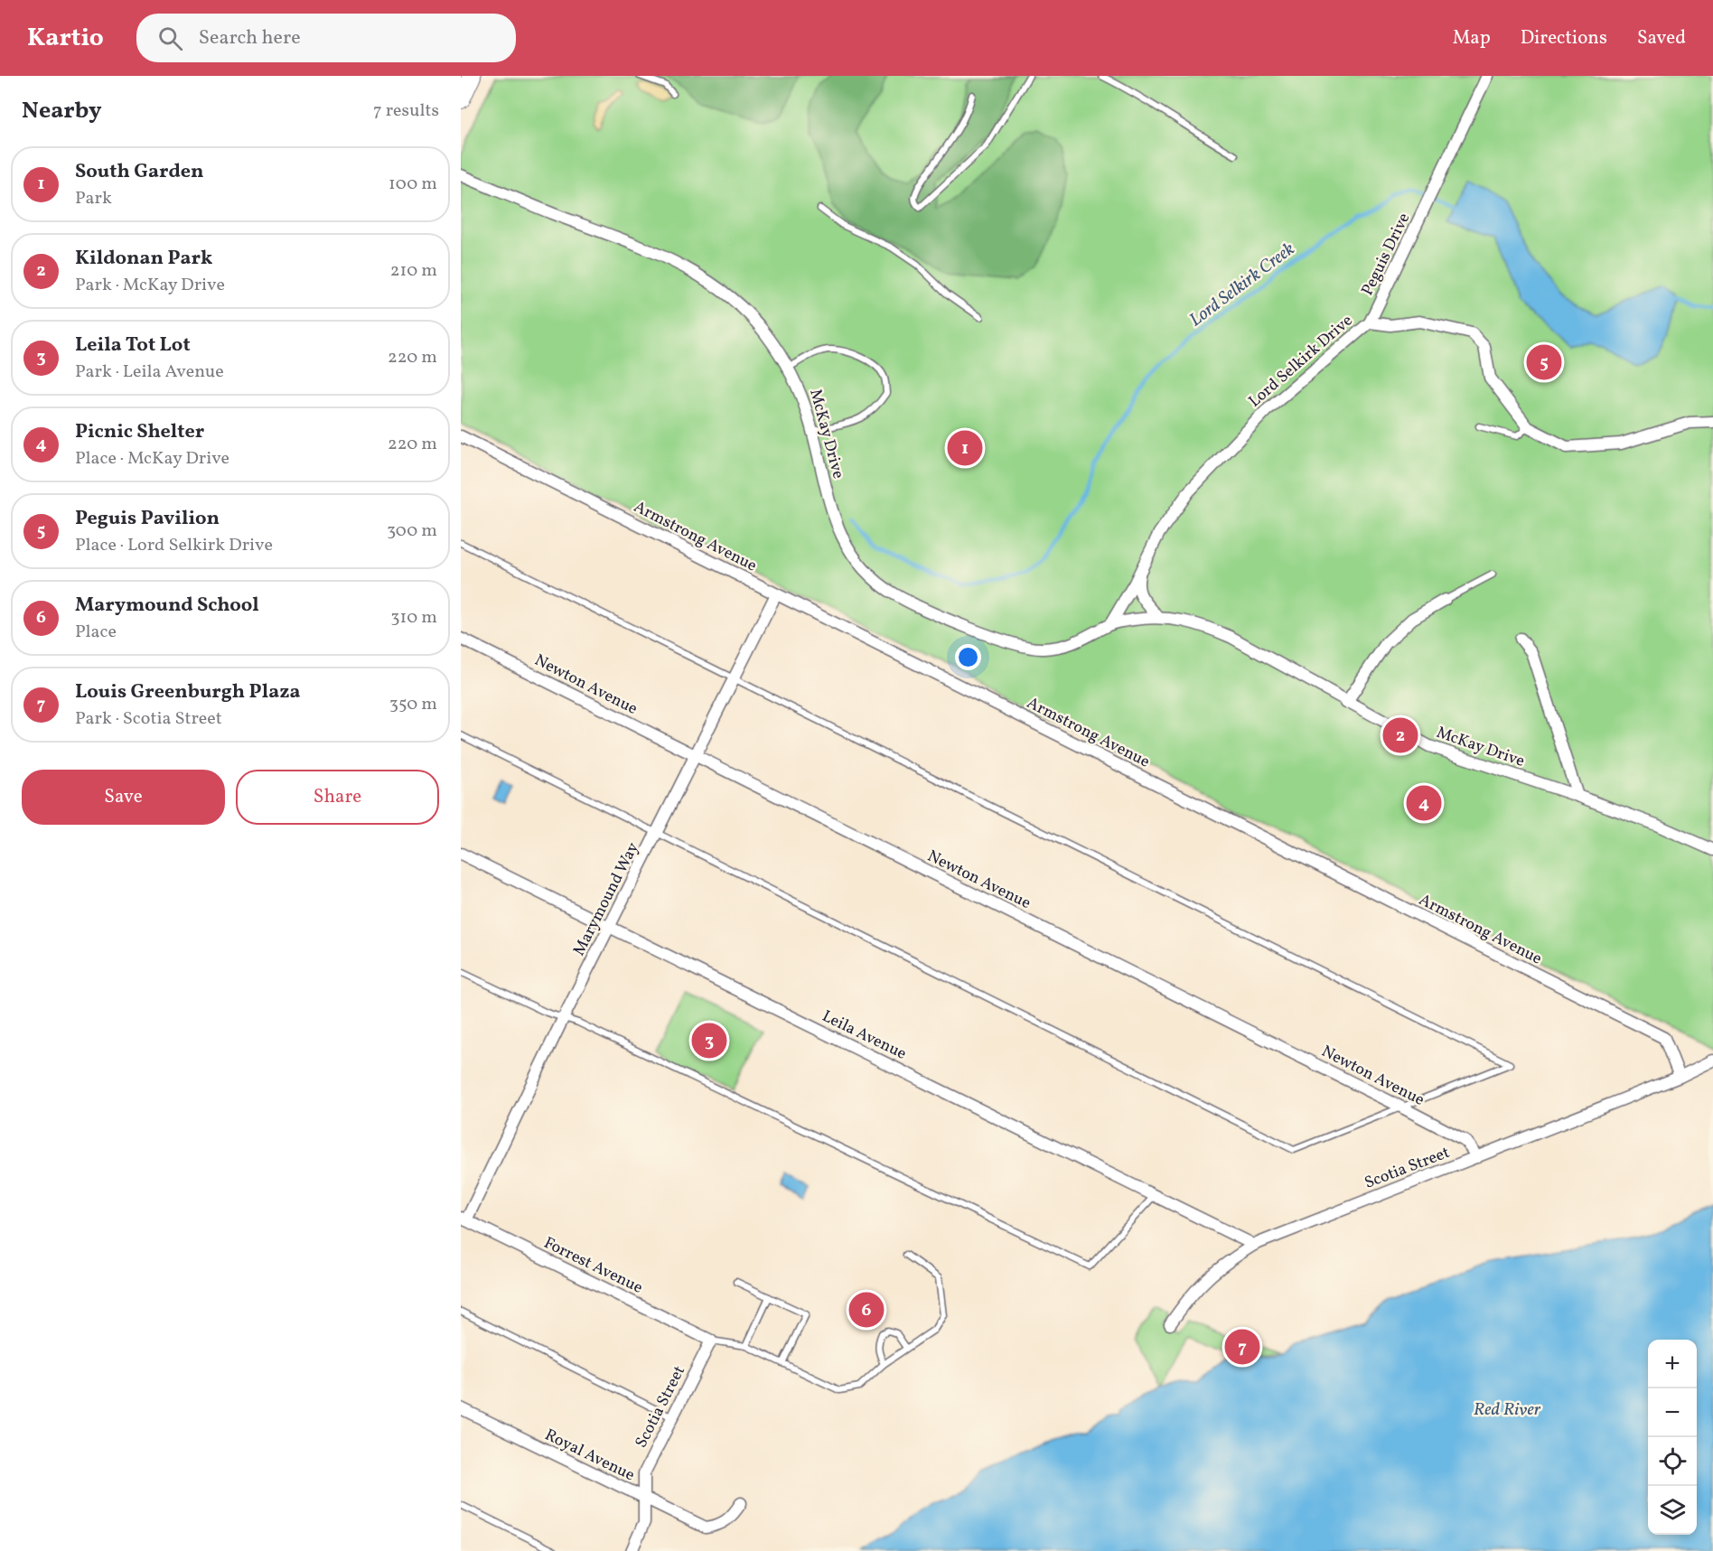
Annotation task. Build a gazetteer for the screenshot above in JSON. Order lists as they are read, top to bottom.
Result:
{
  "streets": {
    "street": [
      "Peguis Drive",
      "Lord Selkirk Drive",
      "McKay Drive",
      "Armstrong Avenue",
      "Newton Avenue",
      "Marymound Way",
      "Leila Avenue",
      "Scotia Street",
      "Forrest Avenue",
      "Royal Avenue"
    ]
  },
  "crossings": [
    ["Peguis Drive", "Lord Selkirk Drive"],
    ["Lord Selkirk Drive", "McKay Drive"],
    ["Armstrong Avenue", "Marymound Way"],
    ["Armstrong Avenue", "Scotia Street"],
    ["Newton Avenue", "Marymound Way"],
    ["Newton Avenue", "Scotia Street"],
    ["Marymound Way", "Leila Avenue"],
    ["Marymound Way", "Forrest Avenue"],
    ["Leila Avenue", "Scotia Street"],
    ["Scotia Street", "Forrest Avenue"],
    ["Scotia Street", "Royal Avenue"]
  ],
  "water": ["Lord Selkirk Creek", "Red River"],
  "page": {
    "header": "Kartio",
    "search": "Search here",
    "nav": ["Map", "Directions", "Saved"],
    "heading": ["Nearby", "7 results"],
    "list": [
      {
        "mark": "1",
        "name": "South Garden",
        "note": "Park",
        "value": "100 m"
      },
      {
        "mark": "2",
        "name": "Kildonan Park",
        "note": "Park · McKay Drive",
        "value": "210 m"
      },
      {
        "mark": "3",
        "name": "Leila Tot Lot",
        "note": "Park · Leila Avenue",
        "value": "220 m"
      },
      {
        "mark": "4",
        "name": "Picnic Shelter",
        "note": "Place · McKay Drive",
        "value": "220 m"
      },
      {
        "mark": "5",
        "name": "Peguis Pavilion",
        "note": "Place · Lord Selkirk Drive",
        "value": "300 m"
      },
      {
        "mark": "6",
        "name": "Marymound School",
        "note": "Place",
        "value": "310 m"
      },
      {
        "mark": "7",
        "name": "Louis Greenburgh Plaza",
        "note": "Park · Scotia Street",
        "value": "350 m"
      }
    ],
    "pins": [
      "5",
      "1",
      "2",
      "4",
      "3",
      "6",
      "7"
    ],
    "buttons": ["Save", "Share"],
    "map_buttons": ["+", "−"]
  }
}
